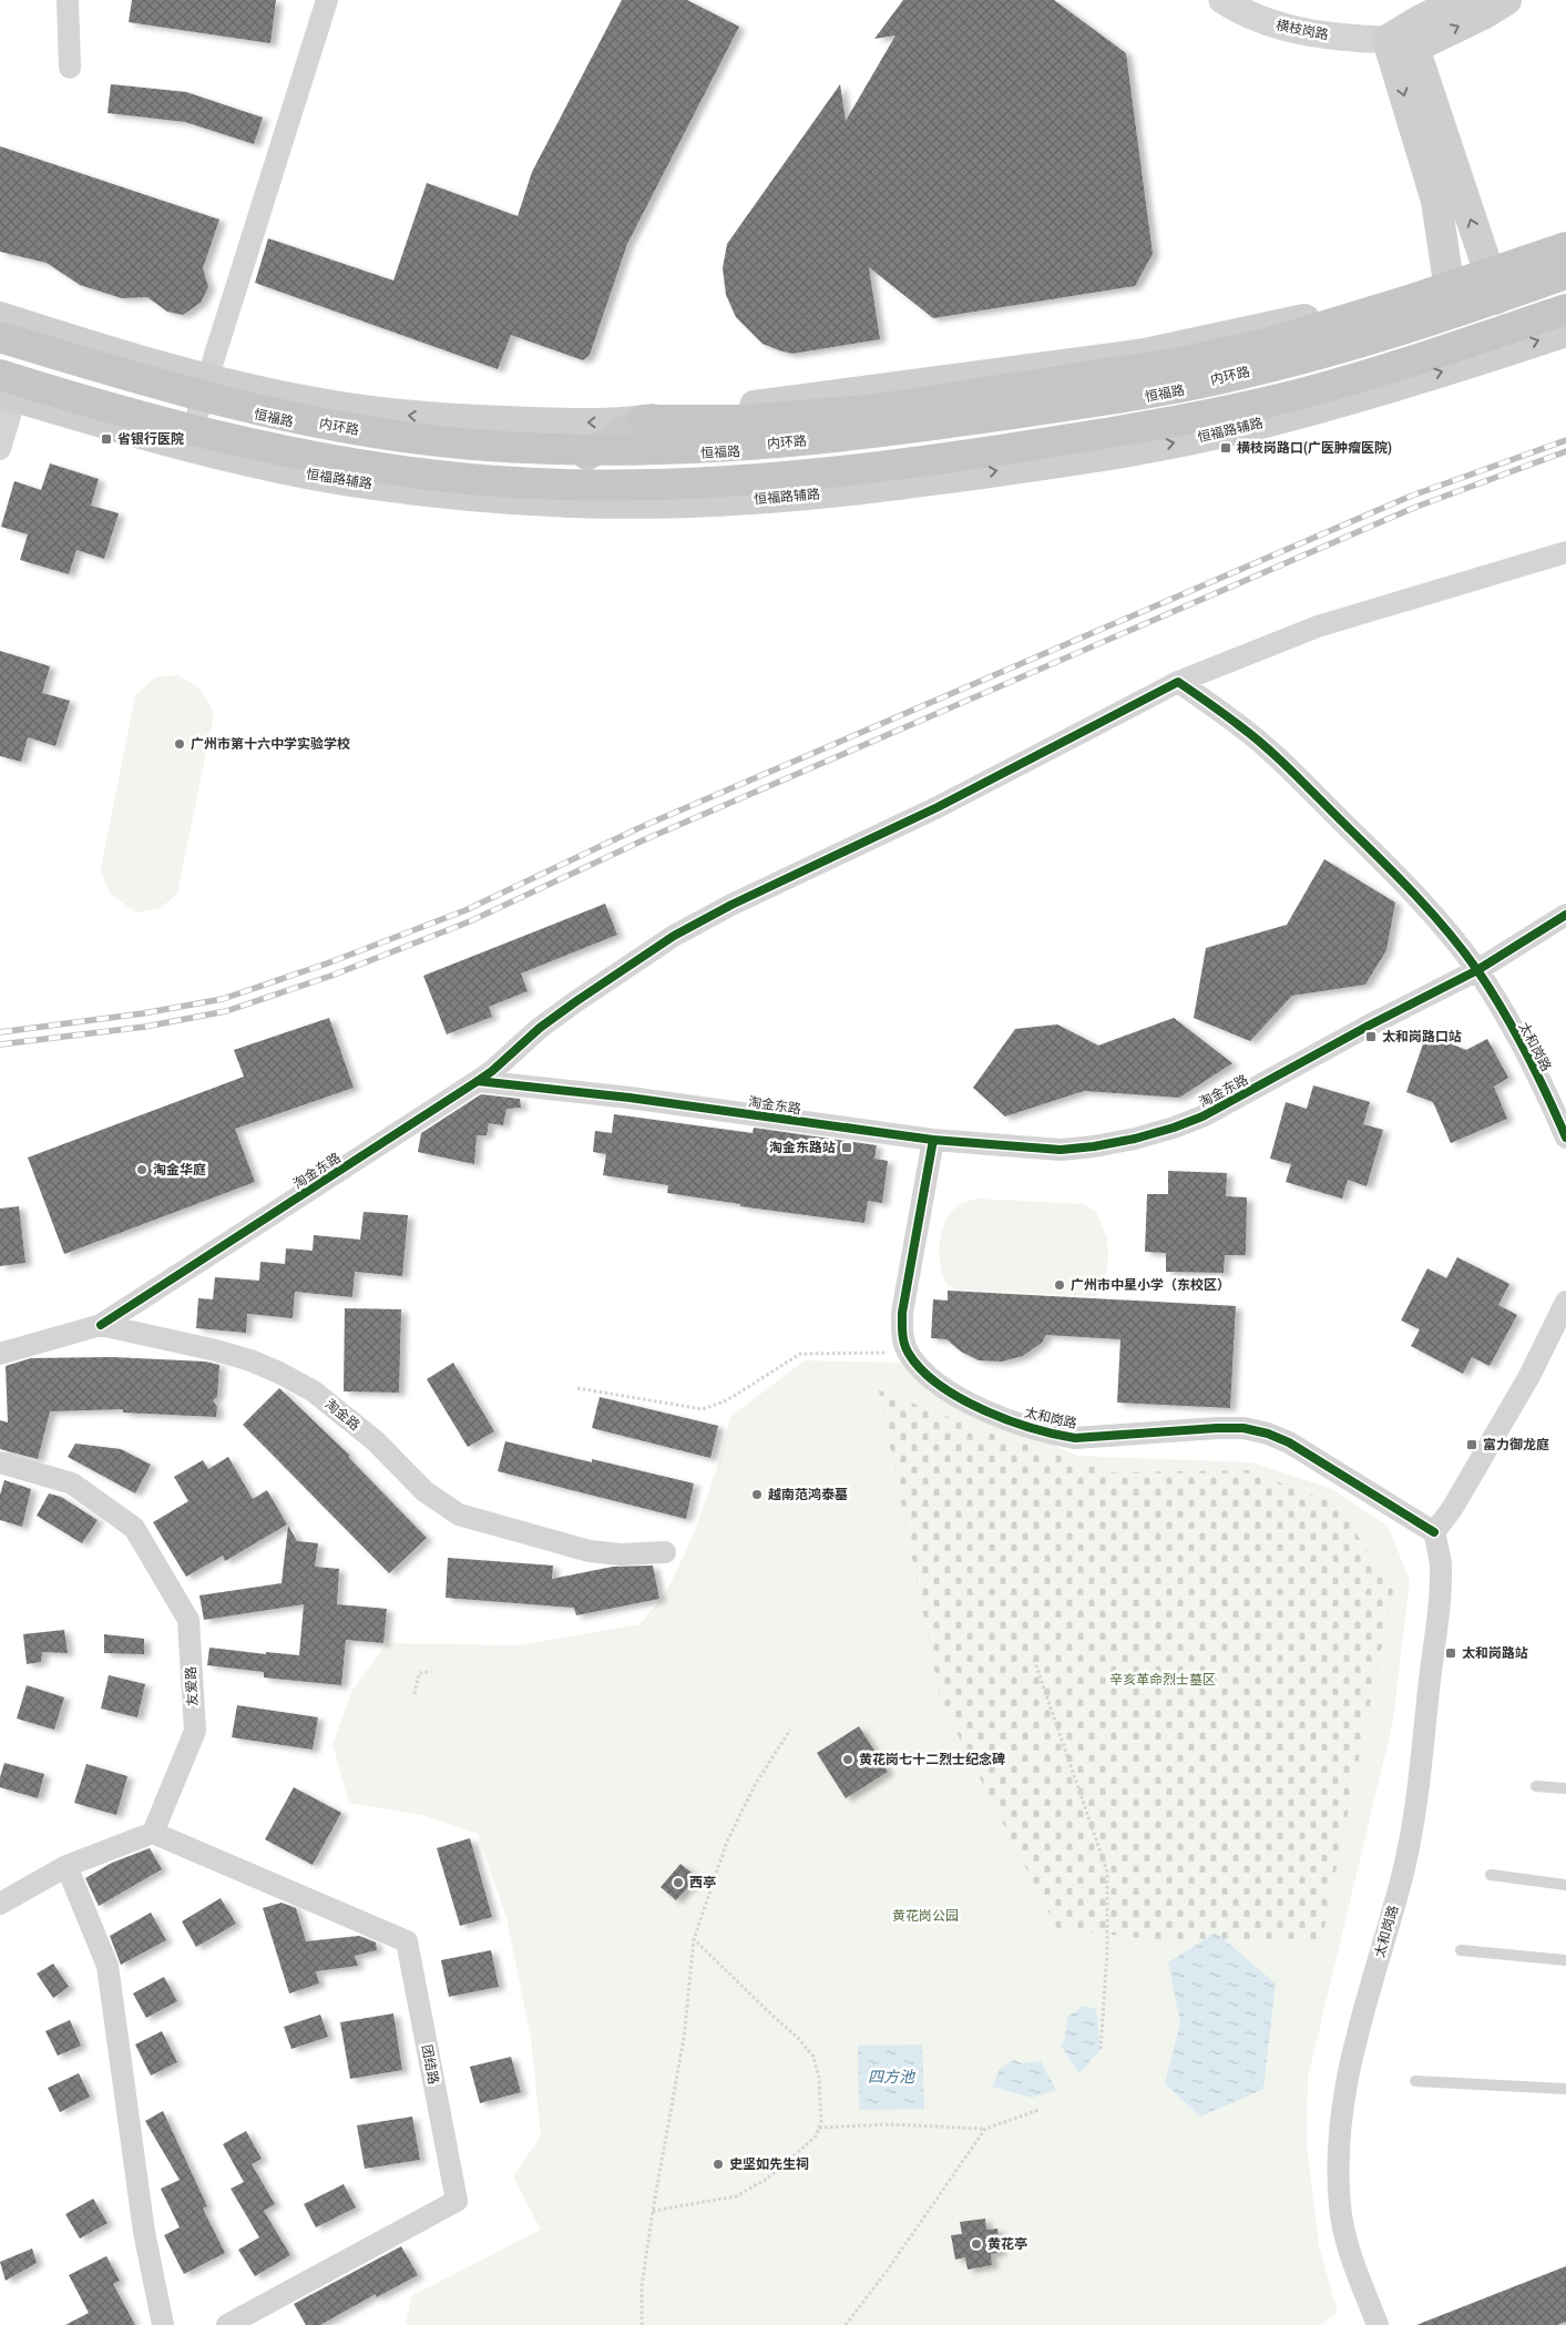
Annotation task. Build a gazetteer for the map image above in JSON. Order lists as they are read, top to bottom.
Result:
{
  "streets": {
    "highway": ["内环路"],
    "main road": ["横枝岗路", "恒福路"],
    "street": [
      "太和岗路",
      "淘金东路",
      "淘金路",
      "友爱路",
      "团结路"
    ]
  },
  "crossings": [
    ["太和岗路", "淘金东路"],
    ["淘金东路", "淘金路"],
    ["友爱路", "团结路"]
  ],
  "one_way": ["横枝岗路"],
  "water": ["四方池"],
  "parks": ["辛亥革命烈士墓区", "黄花岗公园"],
  "places": {
    "transit": [
      "省银行医院",
      "横枝岗路口(广医肿瘤医院)",
      "太和岗路口站",
      "淘金东路站",
      "富力御龙庭",
      "太和岗路站"
    ],
    "other": [
      "广州市第十六中学实验学校",
      "淘金华庭",
      "广州市中星小学（东校区）",
      "越南范鸿泰墓",
      "黄花岗七十二烈士纪念碑",
      "西亭",
      "史坚如先生祠",
      "黄花亭"
    ]
  }
}
